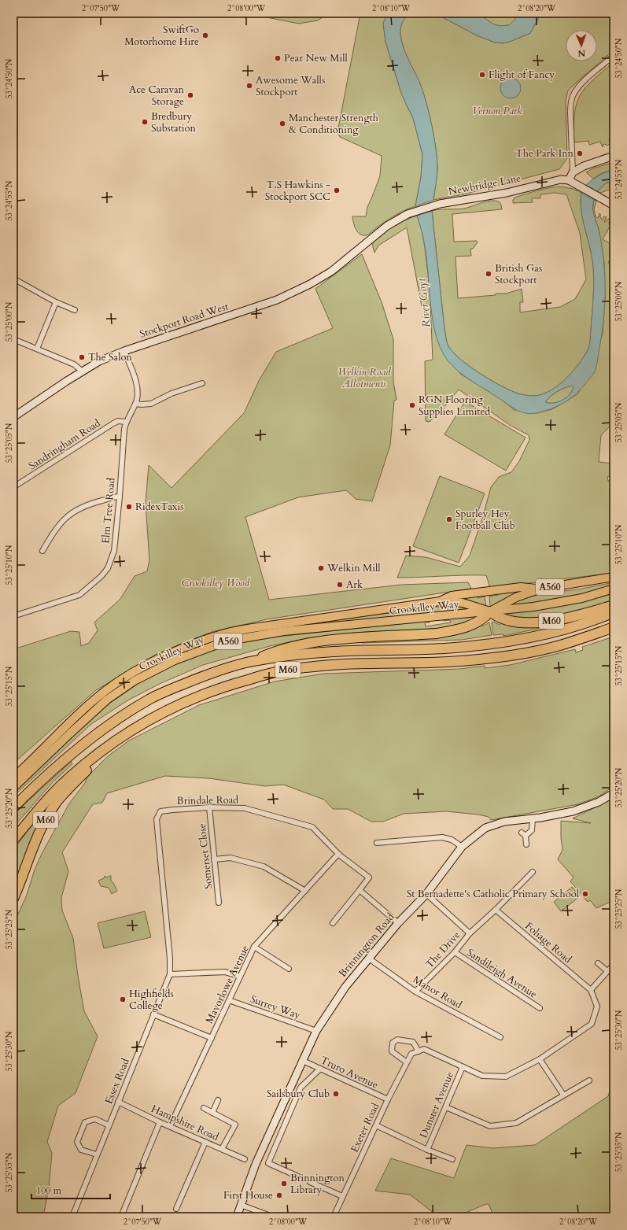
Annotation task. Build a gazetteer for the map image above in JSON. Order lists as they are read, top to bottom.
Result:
{
  "streets": {
    "highway": ["M60"],
    "main road": [
      "Newbridge Lane",
      "Stockport Road West",
      "A560",
      "Crookilley Way",
      "Brinnington Road"
    ],
    "street": [
      "Sandringham Road",
      "Elm Tree Road",
      "Brindale Road",
      "Somerset Close",
      "Foliage Road",
      "The Drive",
      "Sandileigh Avenue",
      "Mayorlowe Avenue",
      "Manor Road",
      "Surrey Way",
      "Truro Avenue",
      "Essex Road",
      "Dunster Avenue",
      "Hampshire Road",
      "Exeter Road"
    ]
  },
  "crossings": [
    ["Newbridge Lane", "Stockport Road West"],
    ["Stockport Road West", "Elm Tree Road"],
    ["Sandringham Road", "Elm Tree Road"],
    ["Crookilley Way", "M60"],
    ["Brindale Road", "Somerset Close"],
    ["Brindale Road", "Mayorlowe Avenue"],
    ["Brindale Road", "Essex Road"],
    ["Brinnington Road", "Manor Road"],
    ["Brinnington Road", "Surrey Way"],
    ["Brinnington Road", "Truro Avenue"],
    ["The Drive", "Sandileigh Avenue"],
    ["The Drive", "Manor Road"],
    ["Mayorlowe Avenue", "Surrey Way"],
    ["Mayorlowe Avenue", "Hampshire Road"],
    ["Truro Avenue", "Exeter Road"],
    ["Essex Road", "Hampshire Road"]
  ],
  "water": ["River Goyt"],
  "parks": ["Vernon Park", "Welkin Road Allotments", "Crookilley Wood"],
  "places": [
    "SwiftGo Motorhome Hire",
    "Pear New Mill",
    "Flight of Fancy",
    "Awesome Walls Stockport",
    "Ace Caravan Storage",
    "Bredbury Substation",
    "Manchester Strength & Conditioning",
    "The Park Inn",
    "T.S Hawkins - Stockport SCC",
    "British Gas Stockport",
    "The Salon",
    "RGN Flooring Supplies Limited",
    "RidexTaxis",
    "Spurley Hey Football Club",
    "Welkin Mill",
    "Ark",
    "St Bernadette's Catholic Primary School",
    "Highfields College",
    "Sailsbury Club",
    "Brinnington Library",
    "First House"
  ],
  "scale_bar": "100 m",
  "north": "bottom",
  "coordinates": [
    "2°07'50\"W",
    "2°08'00\"W",
    "2°08'10\"W",
    "2°08'20\"W",
    "53°24'50\"N",
    "53°24'55\"N",
    "53°25'00\"N",
    "53°25'05\"N",
    "53°25'10\"N",
    "53°25'15\"N",
    "53°25'20\"N",
    "53°25'25\"N",
    "53°25'30\"N",
    "53°25'35\"N"
  ]
}
